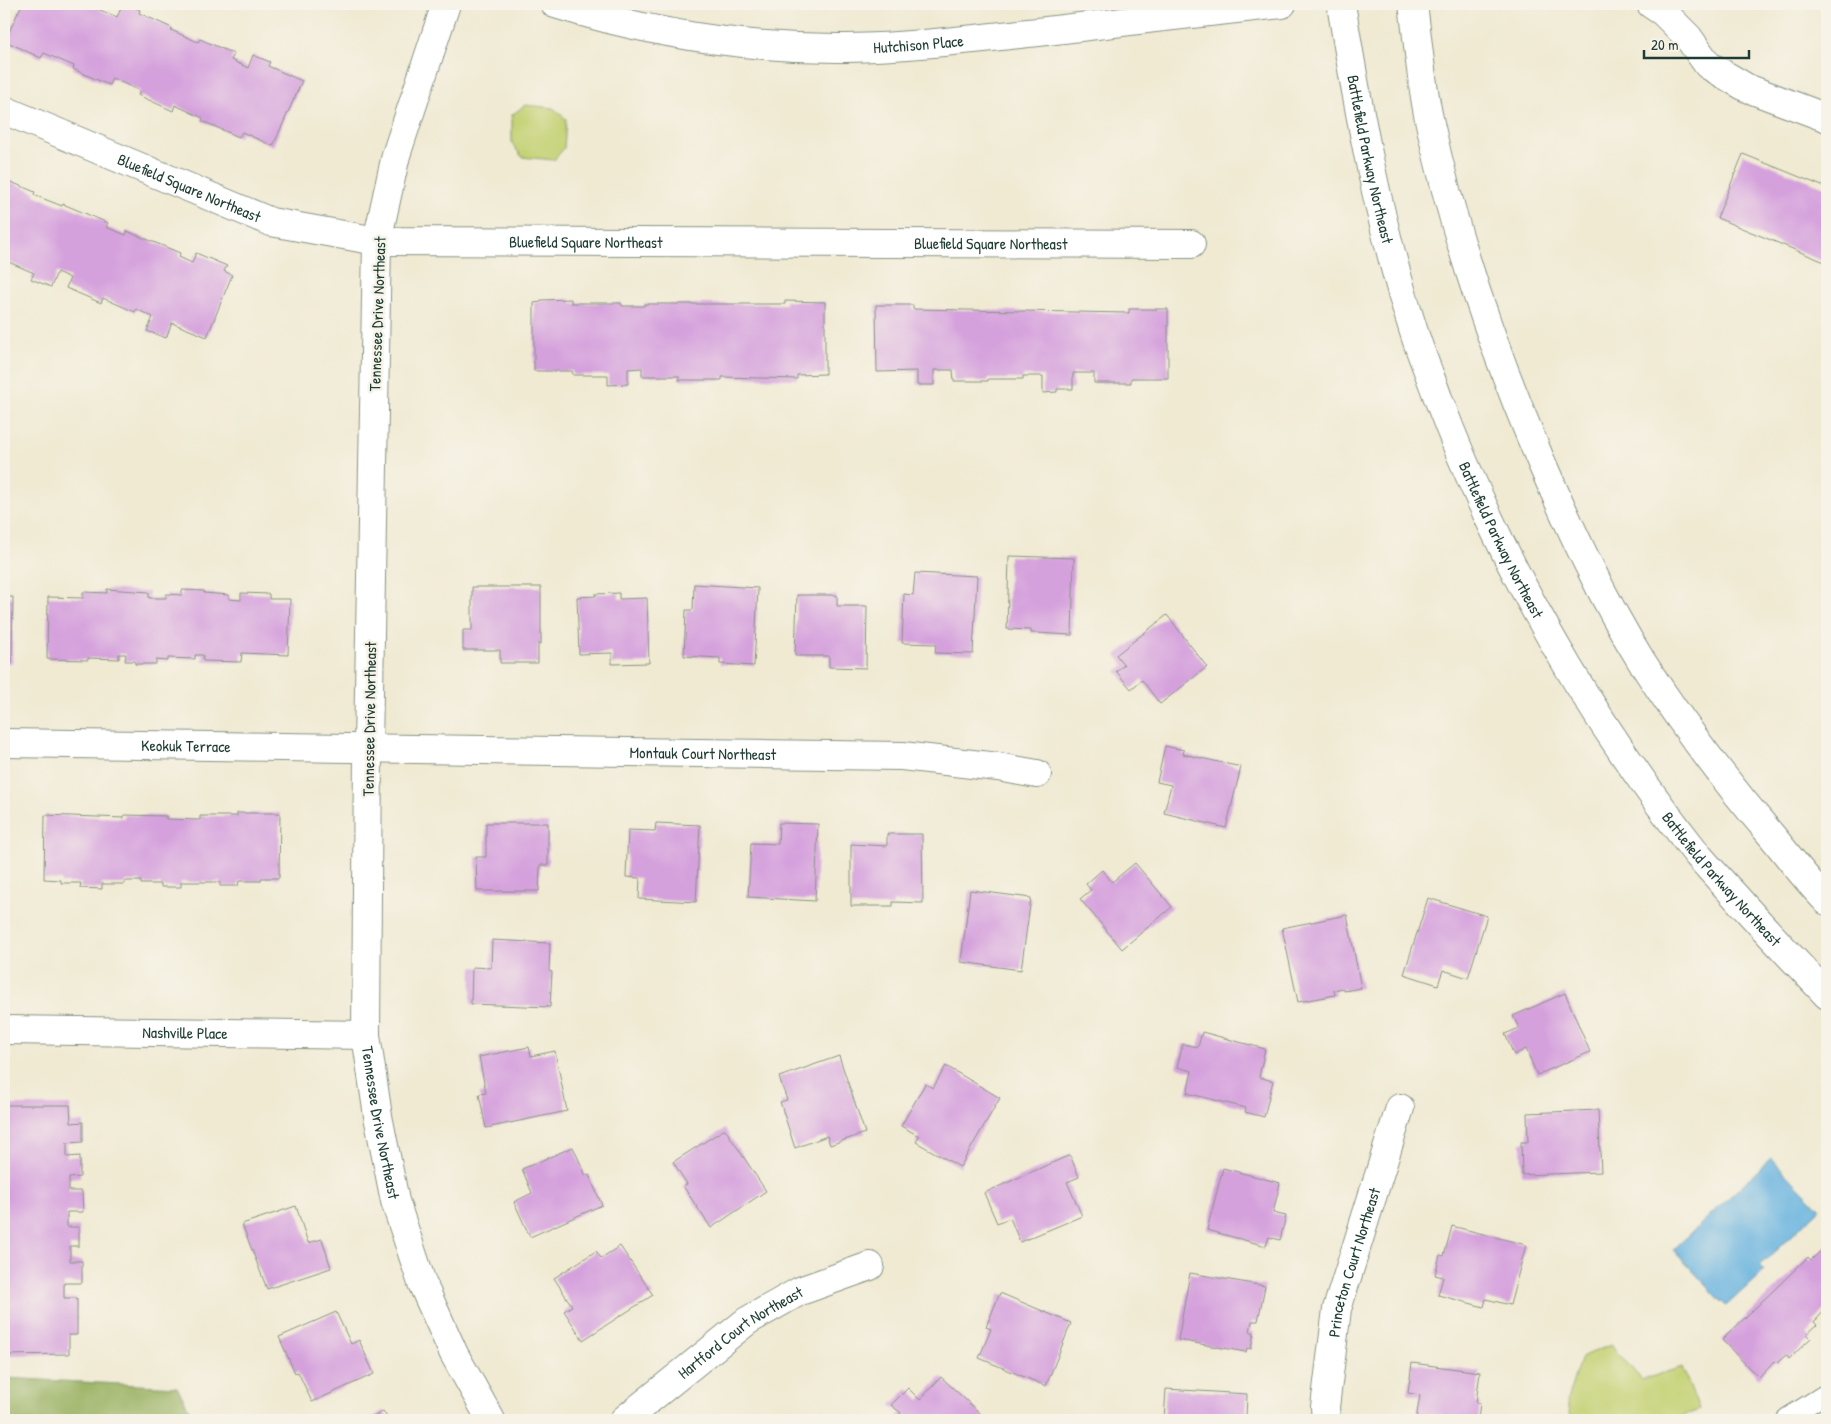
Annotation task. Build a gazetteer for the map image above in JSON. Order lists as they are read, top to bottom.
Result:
{
  "streets": {
    "street": [
      "Hutchison Place",
      "Battlefield Parkway Northeast",
      "Bluefield Square Northeast",
      "Tennessee Drive Northeast",
      "Keokuk Terrace",
      "Montauk Court Northeast",
      "Nashville Place",
      "Princeton Court Northeast",
      "Hartford Court Northeast"
    ]
  },
  "crossings": [
    ["Bluefield Square Northeast", "Tennessee Drive Northeast"],
    ["Tennessee Drive Northeast", "Keokuk Terrace"],
    ["Tennessee Drive Northeast", "Montauk Court Northeast"],
    ["Tennessee Drive Northeast", "Nashville Place"],
    ["Keokuk Terrace", "Montauk Court Northeast"]
  ],
  "scale_bar": "20 m"
}
